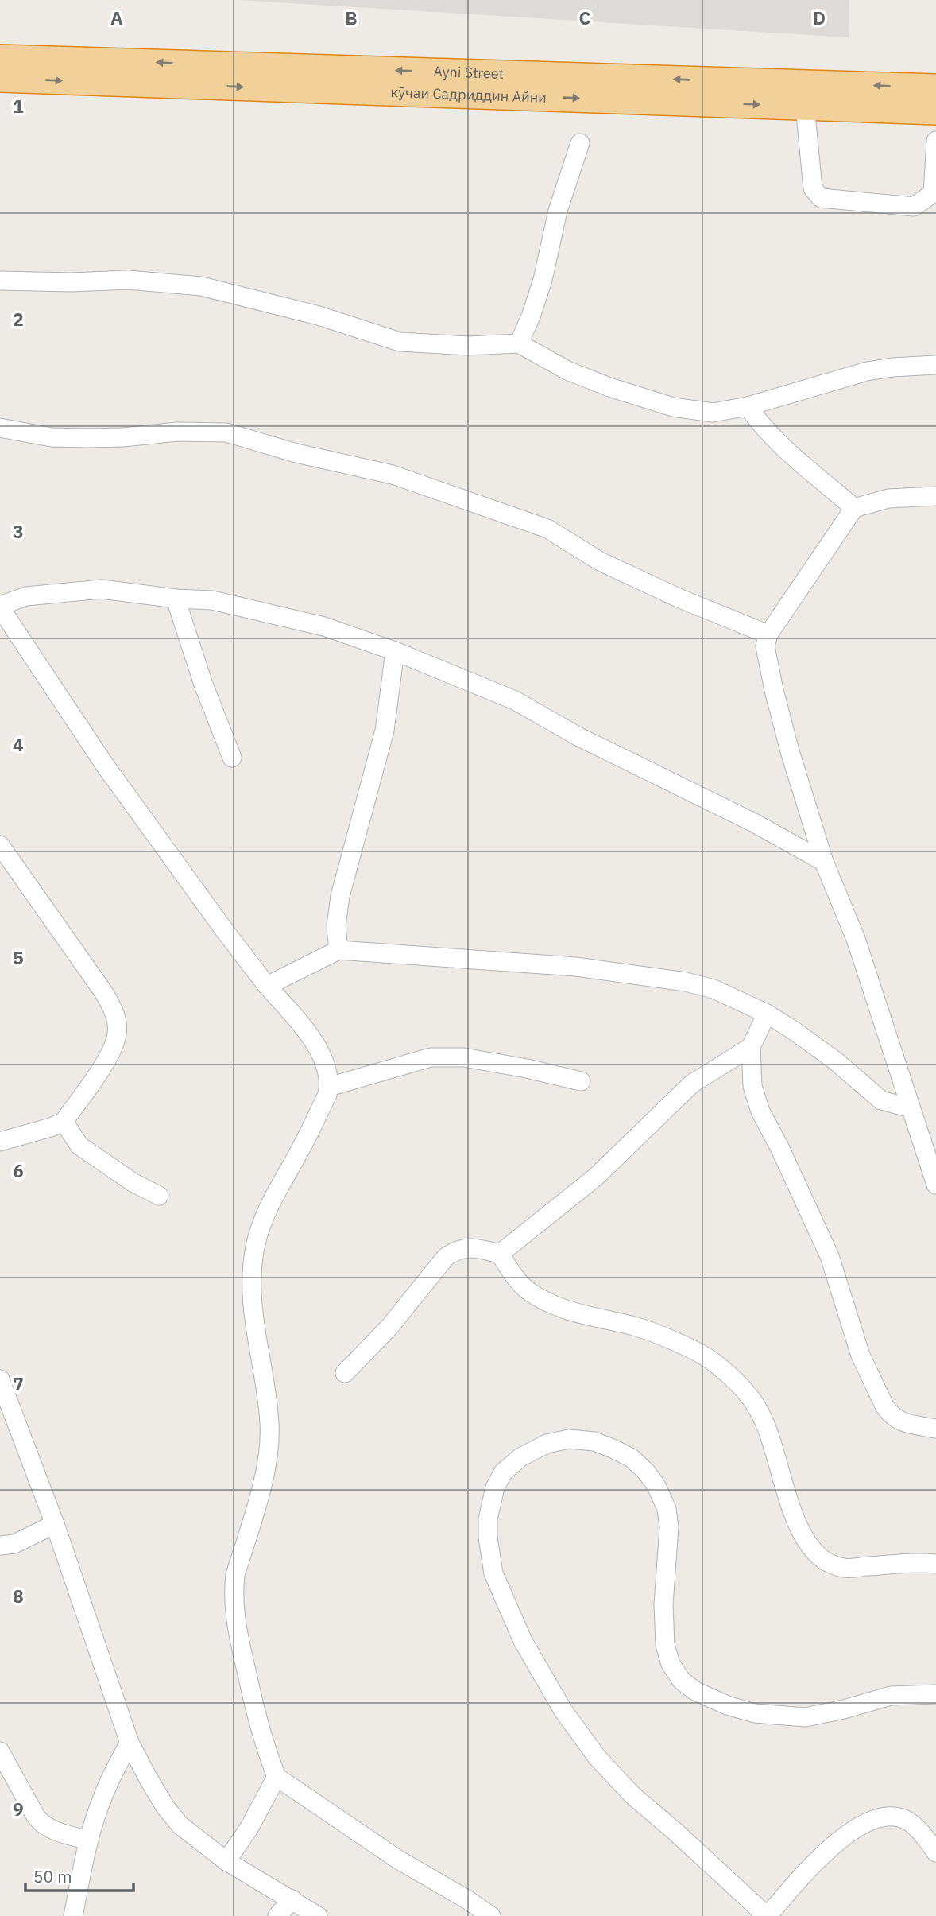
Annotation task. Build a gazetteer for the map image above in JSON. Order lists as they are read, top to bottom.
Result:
{
  "streets": {
    "highway": ["Ayni Street", "кӯчаи Садриддин Айни"]
  },
  "one_way": ["Ayni Street", "кӯчаи Садриддин Айни"],
  "scale_bar": "50 m",
  "grid": {
    "columns": [
      "A",
      "B",
      "C",
      "D"
    ],
    "rows": [
      "1",
      "2",
      "3",
      "4",
      "5",
      "6",
      "7",
      "8",
      "9"
    ]
  }
}
